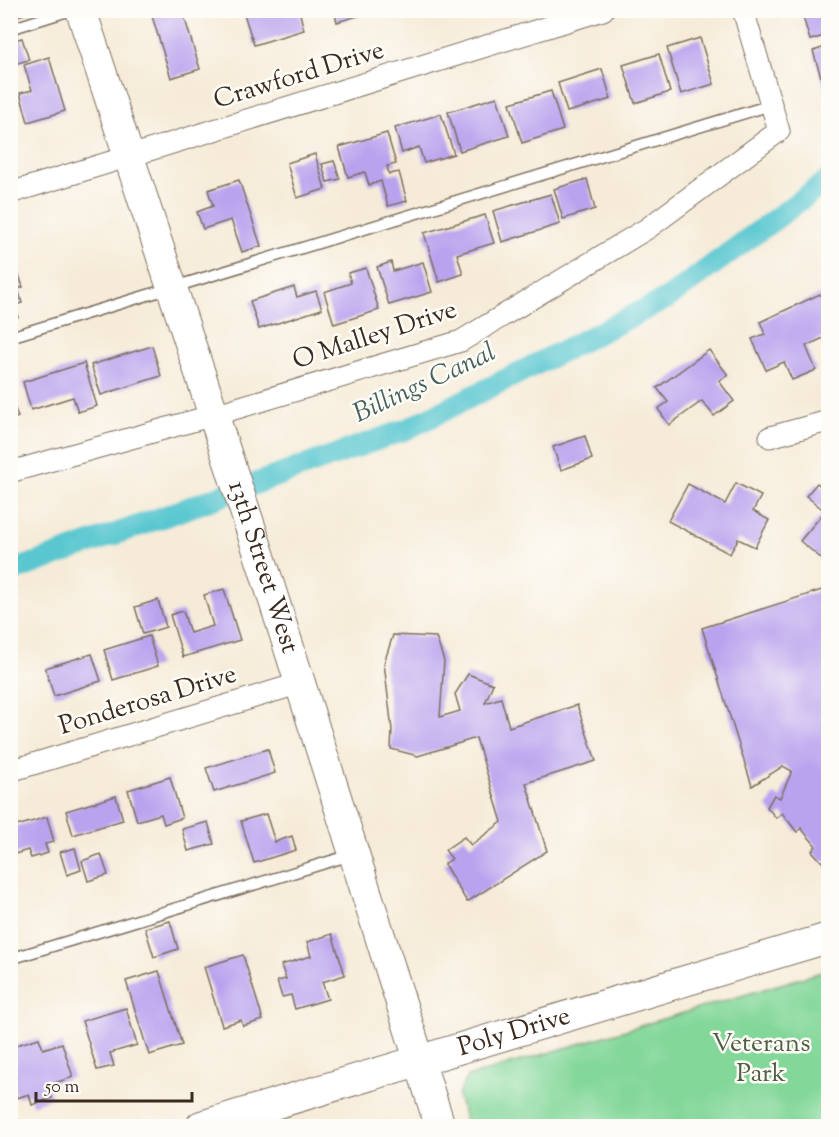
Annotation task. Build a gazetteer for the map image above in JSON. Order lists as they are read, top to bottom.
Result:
{
  "streets": {
    "street": [
      "Crawford Drive",
      "O Malley Drive",
      "13th Street West",
      "Ponderosa Drive",
      "Poly Drive"
    ]
  },
  "crossings": [
    ["Crawford Drive", "13th Street West"],
    ["O Malley Drive", "13th Street West"],
    ["13th Street West", "Ponderosa Drive"],
    ["13th Street West", "Poly Drive"]
  ],
  "water": ["Billings Canal"],
  "parks": ["Veterans Park"],
  "scale_bar": "50 m"
}
